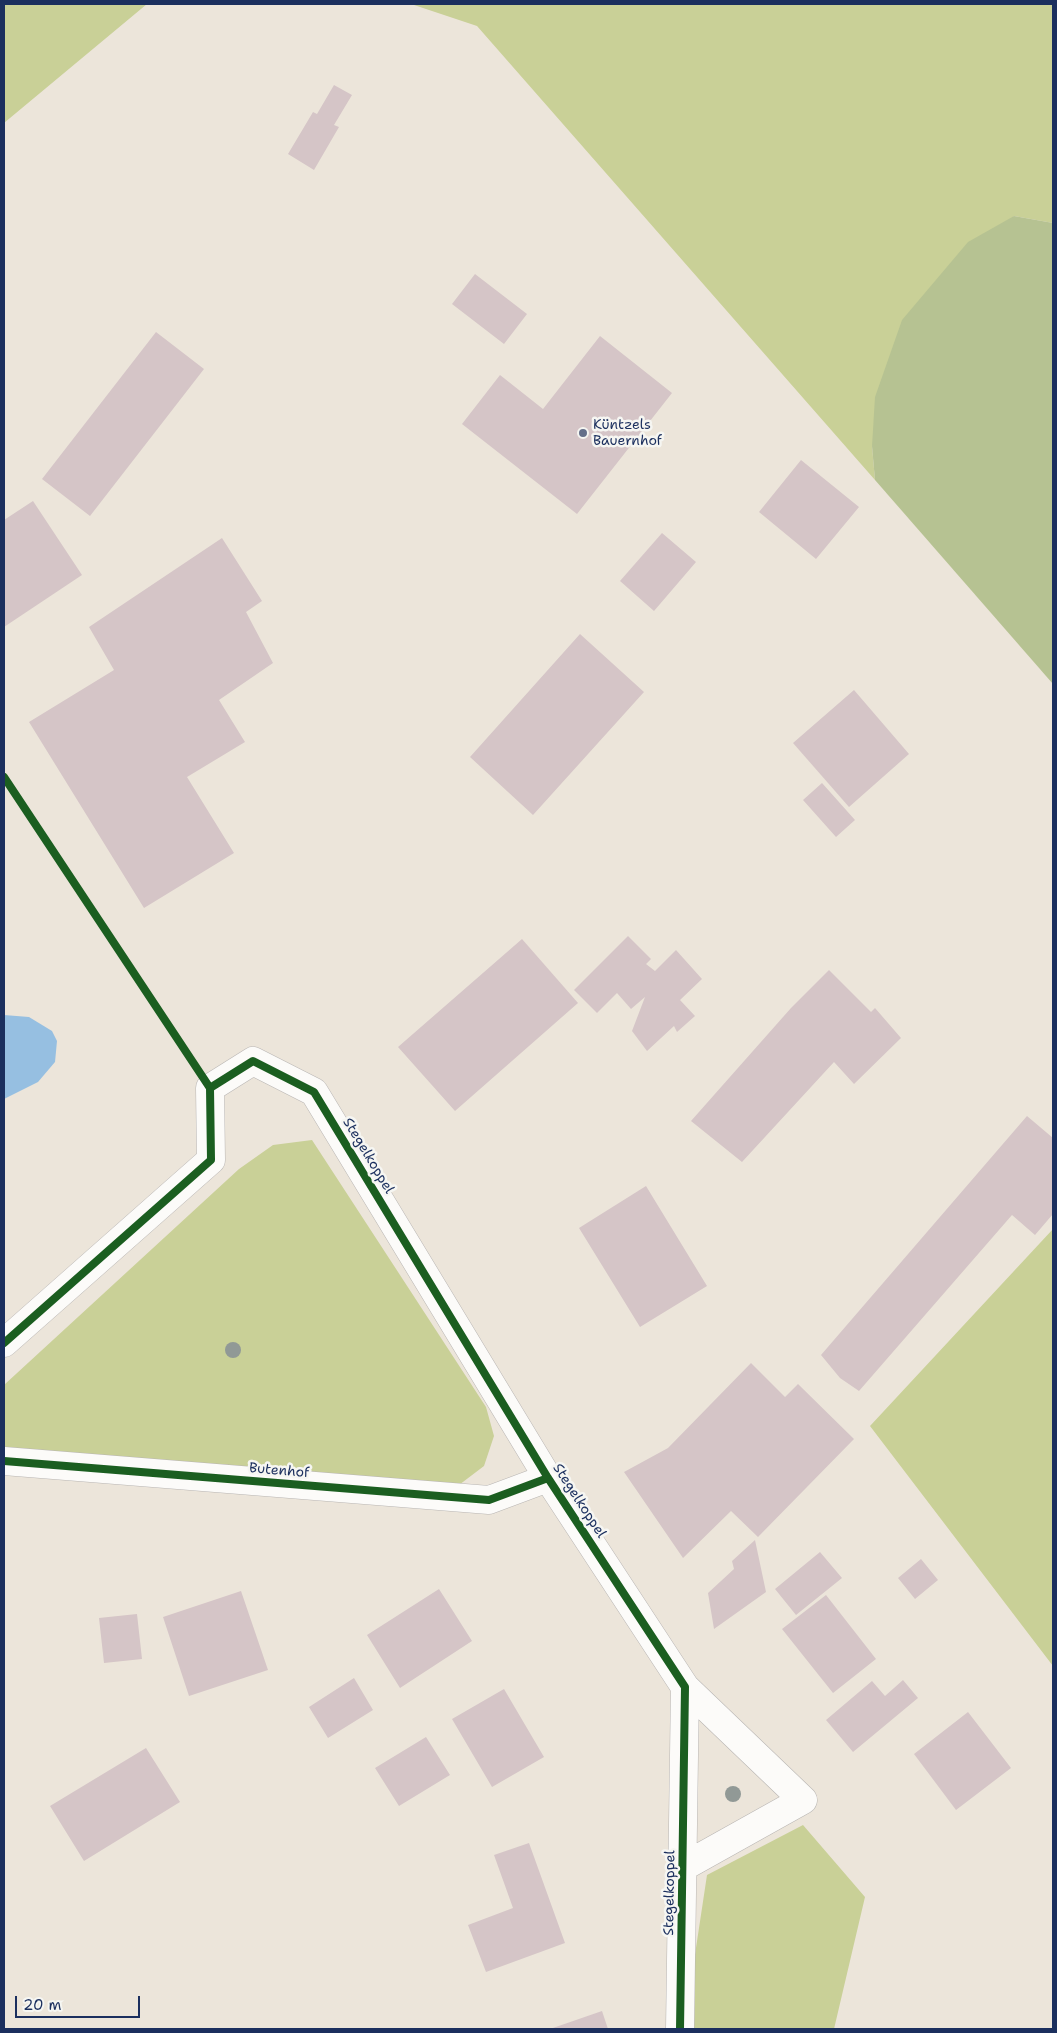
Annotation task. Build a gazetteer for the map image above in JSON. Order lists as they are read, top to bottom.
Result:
{
  "streets": {
    "street": ["Stegelkoppel", "Butenhof"]
  },
  "crossings": [
    ["Stegelkoppel", "Butenhof"]
  ],
  "places": ["Küntzels Bauernhof"],
  "scale_bar": "20 m"
}
